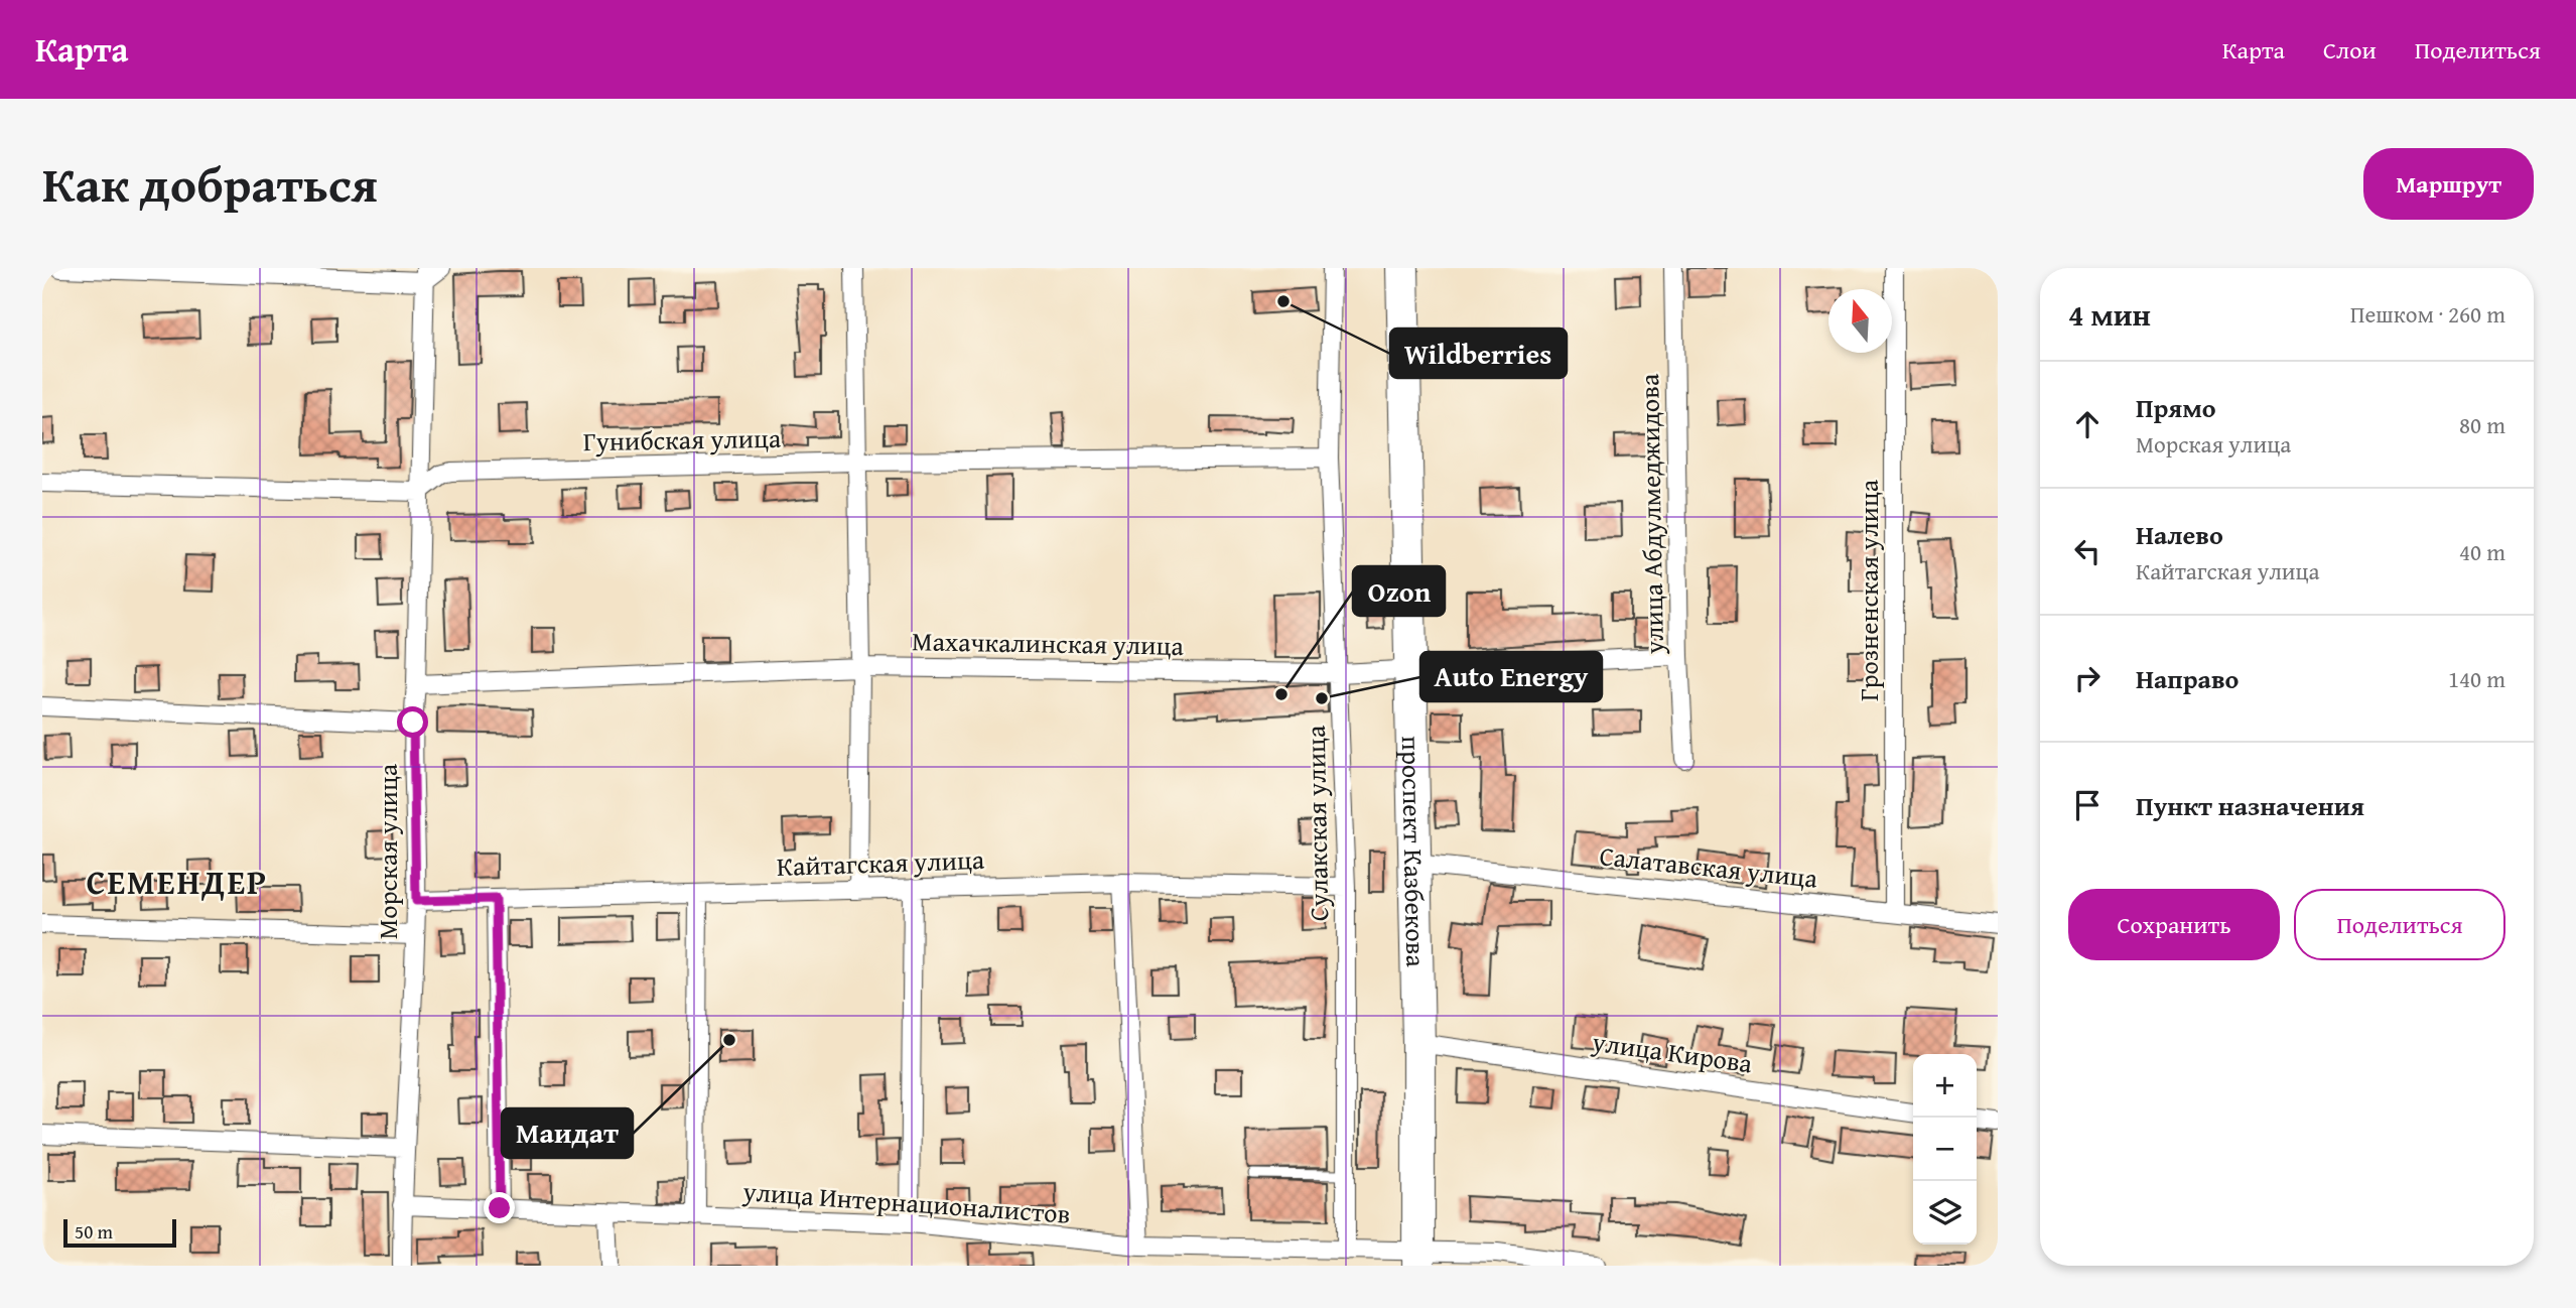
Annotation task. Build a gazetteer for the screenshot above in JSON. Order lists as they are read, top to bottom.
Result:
{
  "streets": {
    "highway": ["проспект Казбекова"],
    "street": [
      "Гунибская улица",
      "улица Абдулмеджидова",
      "Грозненская улица",
      "Махачкалинская улица",
      "Сулакская улица",
      "Морская улица",
      "Кайтагская улица",
      "Салатавская улица",
      "улица Кирова",
      "улица Интернационалистов"
    ]
  },
  "crossings": [
    ["Гунибская улица", "Сулакская улица"],
    ["Гунибская улица", "Морская улица"],
    ["улица Абдулмеджидова", "Махачкалинская улица"],
    ["Грозненская улица", "Салатавская улица"],
    ["Махачкалинская улица", "Сулакская улица"],
    ["Махачкалинская улица", "Морская улица"],
    ["Махачкалинская улица", "проспект Казбекова"],
    ["Сулакская улица", "Кайтагская улица"],
    ["Сулакская улица", "улица Интернационалистов"],
    ["Морская улица", "Кайтагская улица"],
    ["Морская улица", "улица Интернационалистов"],
    ["проспект Казбекова", "Салатавская улица"],
    ["проспект Казбекова", "улица Кирова"],
    ["проспект Казбекова", "улица Интернационалистов"]
  ],
  "districts": ["СЕМЕНДЕР"],
  "places": [
    "Wildberries",
    "Ozon",
    "Auto Energy",
    "Маидат"
  ],
  "scale_bar": "50 m",
  "north": "top",
  "page": {
    "header": "Карта",
    "nav": ["Карта", "Слои", "Поделиться"],
    "title": "Как добраться",
    "buttons": [
      "Маршрут",
      ["Сохранить", "Поделиться"]
    ],
    "heading": ["4 мин", "Пешком · 260 m"],
    "list": [
      ["Прямо", "Морская улица", "80 m"],
      ["Налево", "Кайтагская улица", "40 m"],
      ["Направо", "140 m"],
      "Пункт назначения"
    ],
    "map_buttons": ["+", "−"],
    "scale": "50 m"
  }
}
